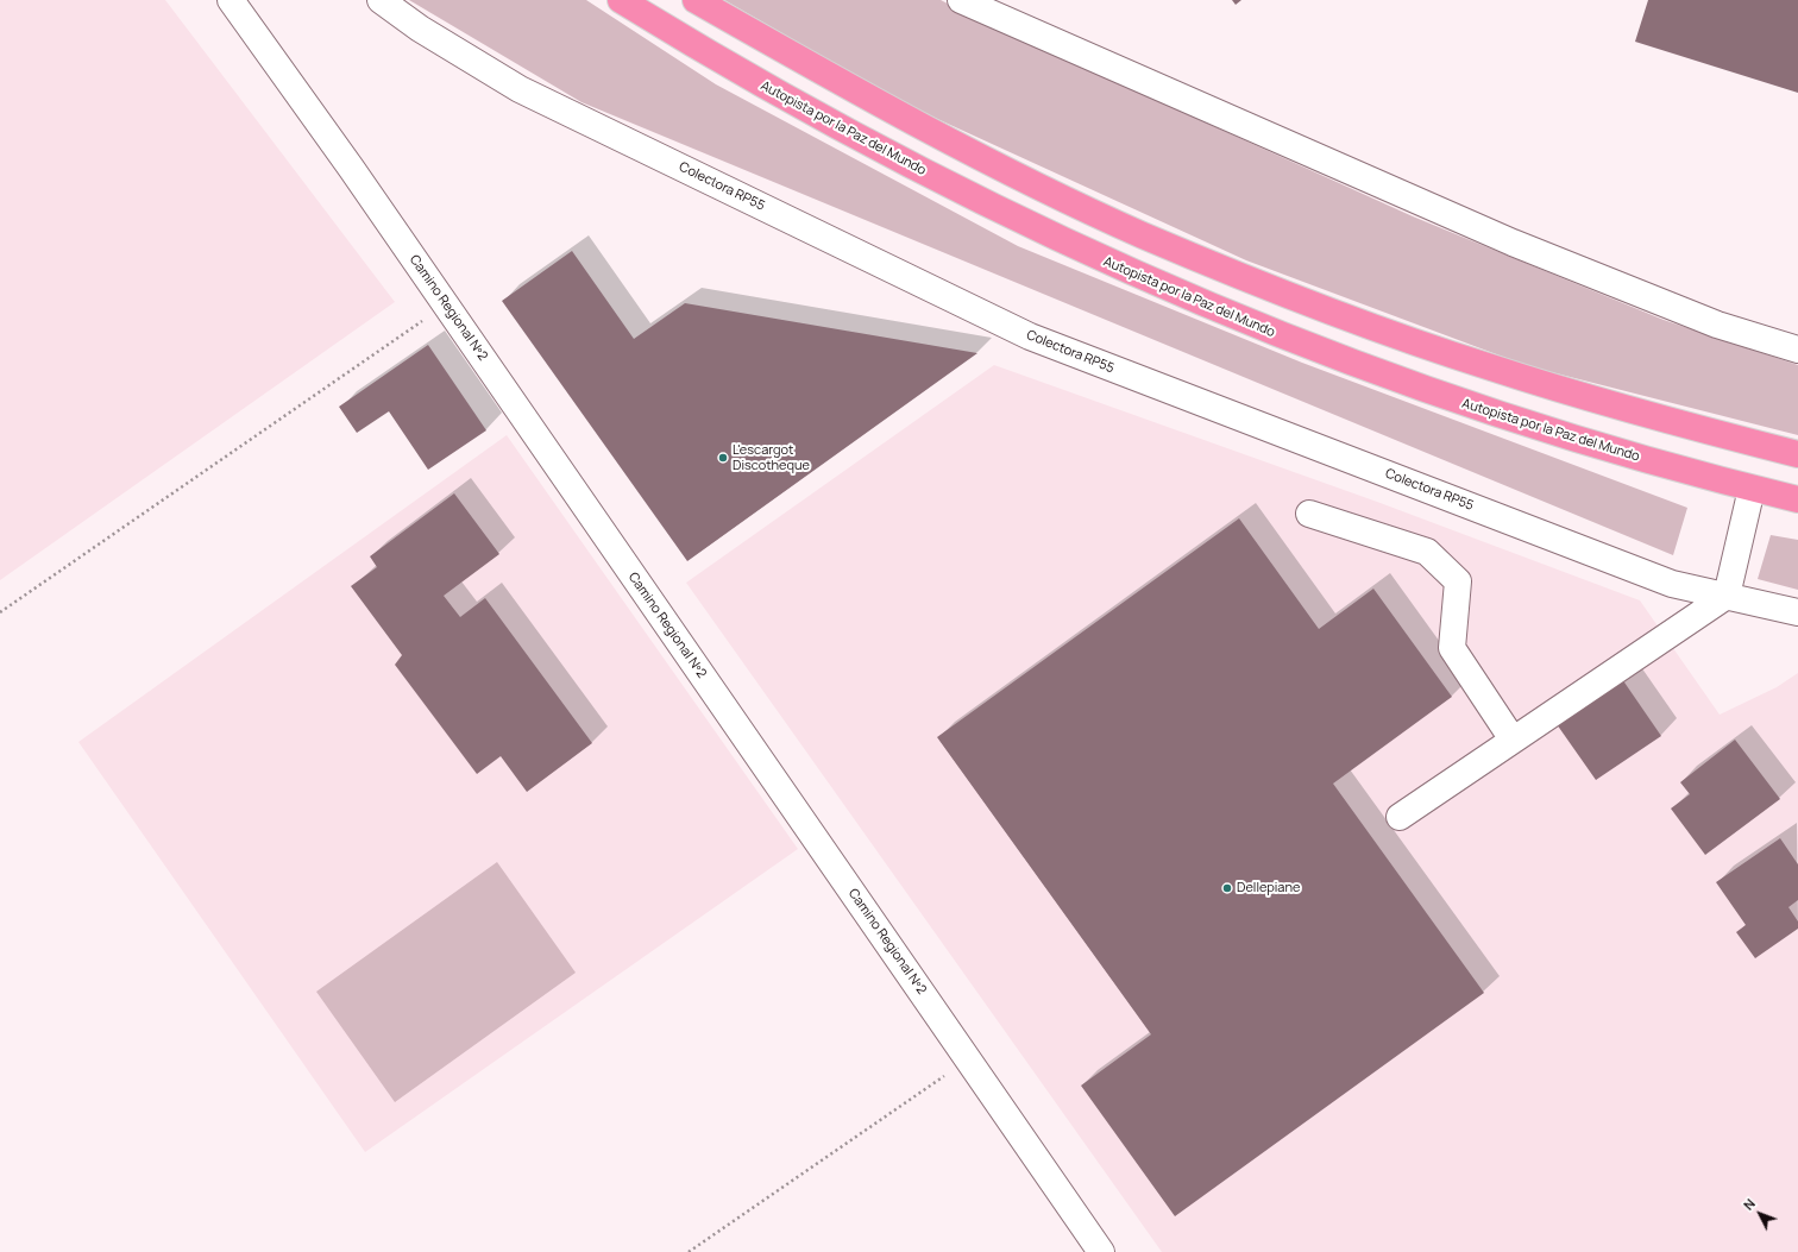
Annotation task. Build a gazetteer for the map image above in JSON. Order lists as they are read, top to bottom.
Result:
{
  "streets": {
    "highway": ["Autopista por la Paz del Mundo"],
    "street": ["Colectora RP55", "Camino Regional Nº2"]
  },
  "places": ["L'escargot Discotheque", "Dellepiane"],
  "north": "top left"
}
